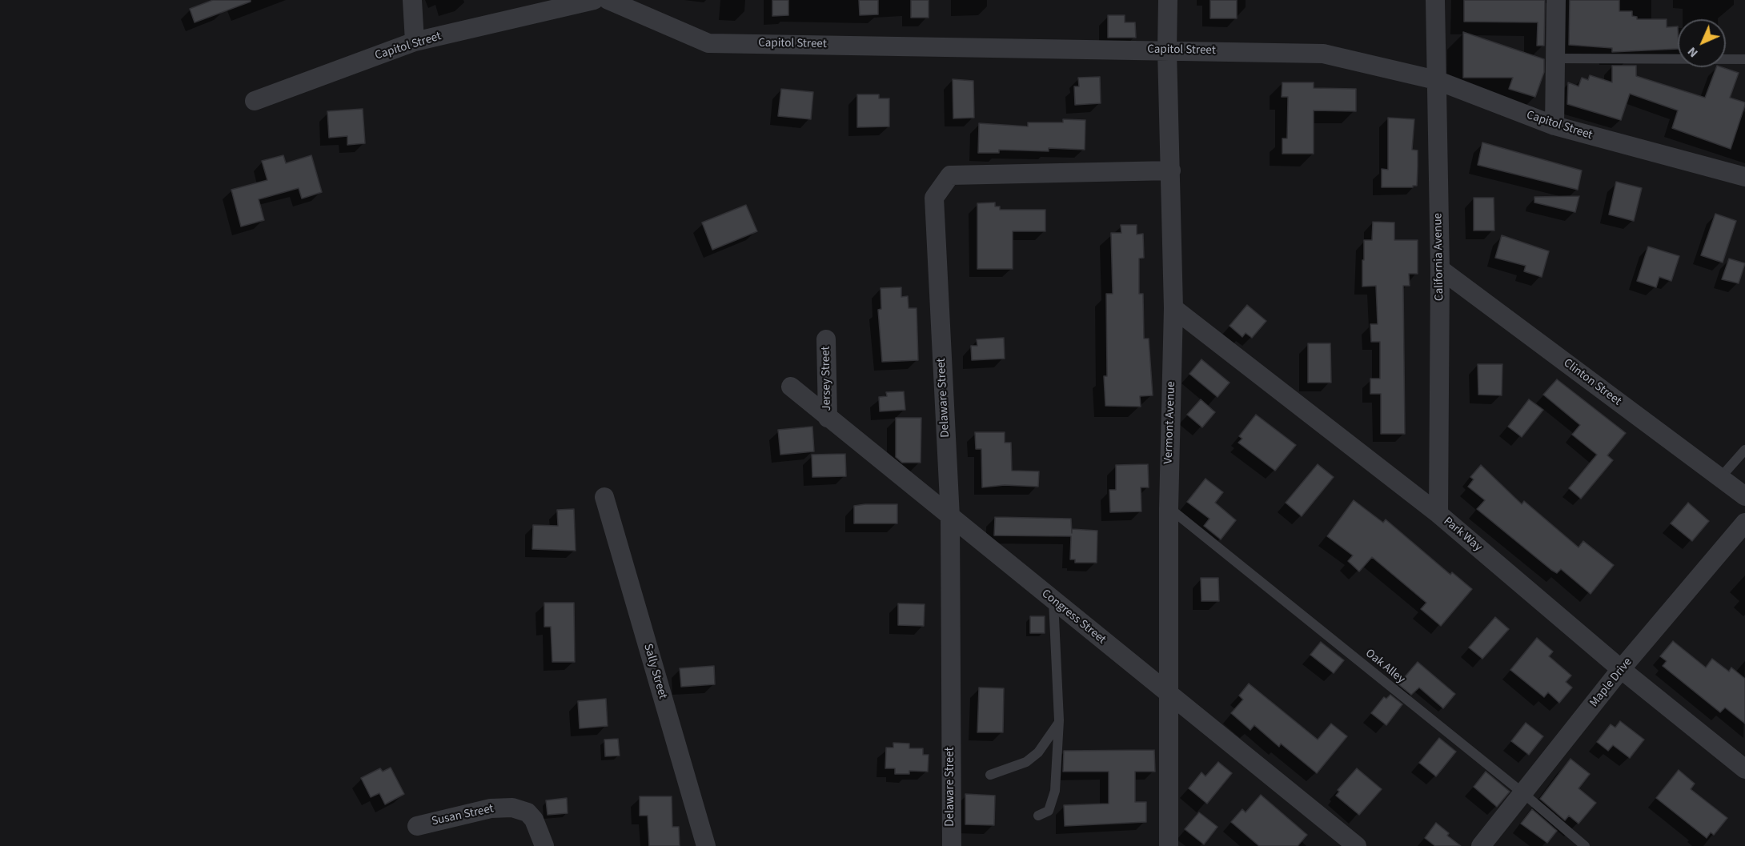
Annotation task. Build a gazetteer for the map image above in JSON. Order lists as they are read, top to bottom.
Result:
{
  "streets": {
    "street": [
      "Capitol Street",
      "California Avenue",
      "Jersey Street",
      "Clinton Street",
      "Delaware Street",
      "Vermont Avenue",
      "Park Way",
      "Congress Street",
      "Sally Street",
      "Maple Drive",
      "Susan Street"
    ],
    "lane": ["Oak Alley"]
  },
  "crossings": [
    ["Capitol Street", "California Avenue"],
    ["Capitol Street", "Vermont Avenue"],
    ["California Avenue", "Clinton Street"],
    ["California Avenue", "Park Way"],
    ["Jersey Street", "Congress Street"],
    ["Delaware Street", "Vermont Avenue"],
    ["Delaware Street", "Congress Street"],
    ["Vermont Avenue", "Park Way"],
    ["Vermont Avenue", "Congress Street"],
    ["Vermont Avenue", "Oak Alley"],
    ["Park Way", "Maple Drive"],
    ["Oak Alley", "Maple Drive"]
  ],
  "north": "bottom left"
}
